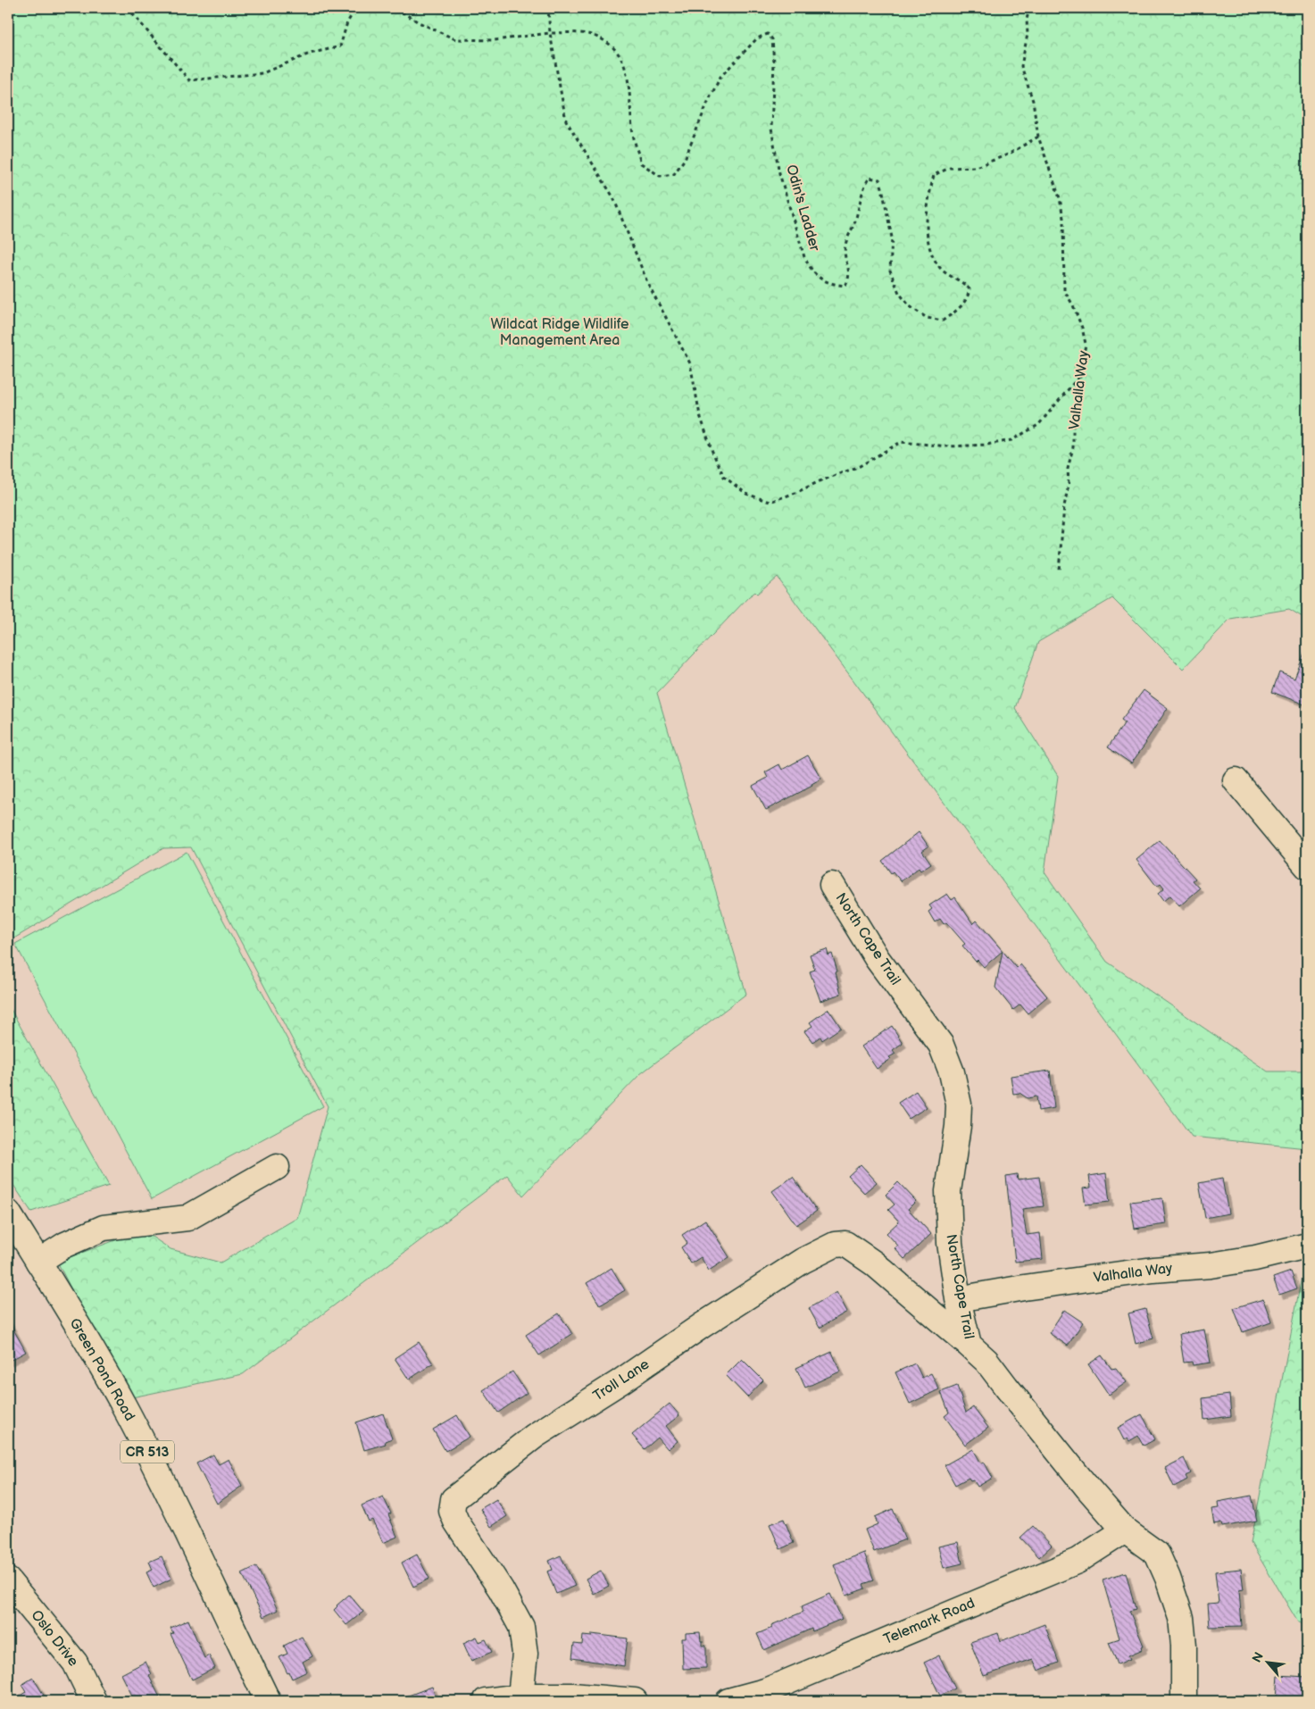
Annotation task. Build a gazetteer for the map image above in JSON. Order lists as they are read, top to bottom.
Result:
{
  "streets": {
    "street": [
      "Valhalla Way",
      "North Cape Trail",
      "Green Pond Road",
      "Troll Lane",
      "CR 513",
      "Telemark Road",
      "Oslo Drive"
    ],
    "path": ["Odin's Ladder"]
  },
  "crossings": [
    ["Odin's Ladder", "Valhalla Way"],
    ["Valhalla Way", "North Cape Trail"],
    ["North Cape Trail", "Troll Lane"],
    ["North Cape Trail", "Telemark Road"]
  ],
  "parks": ["Wildcat Ridge Wildlife Management Area"],
  "north": "top left"
}
